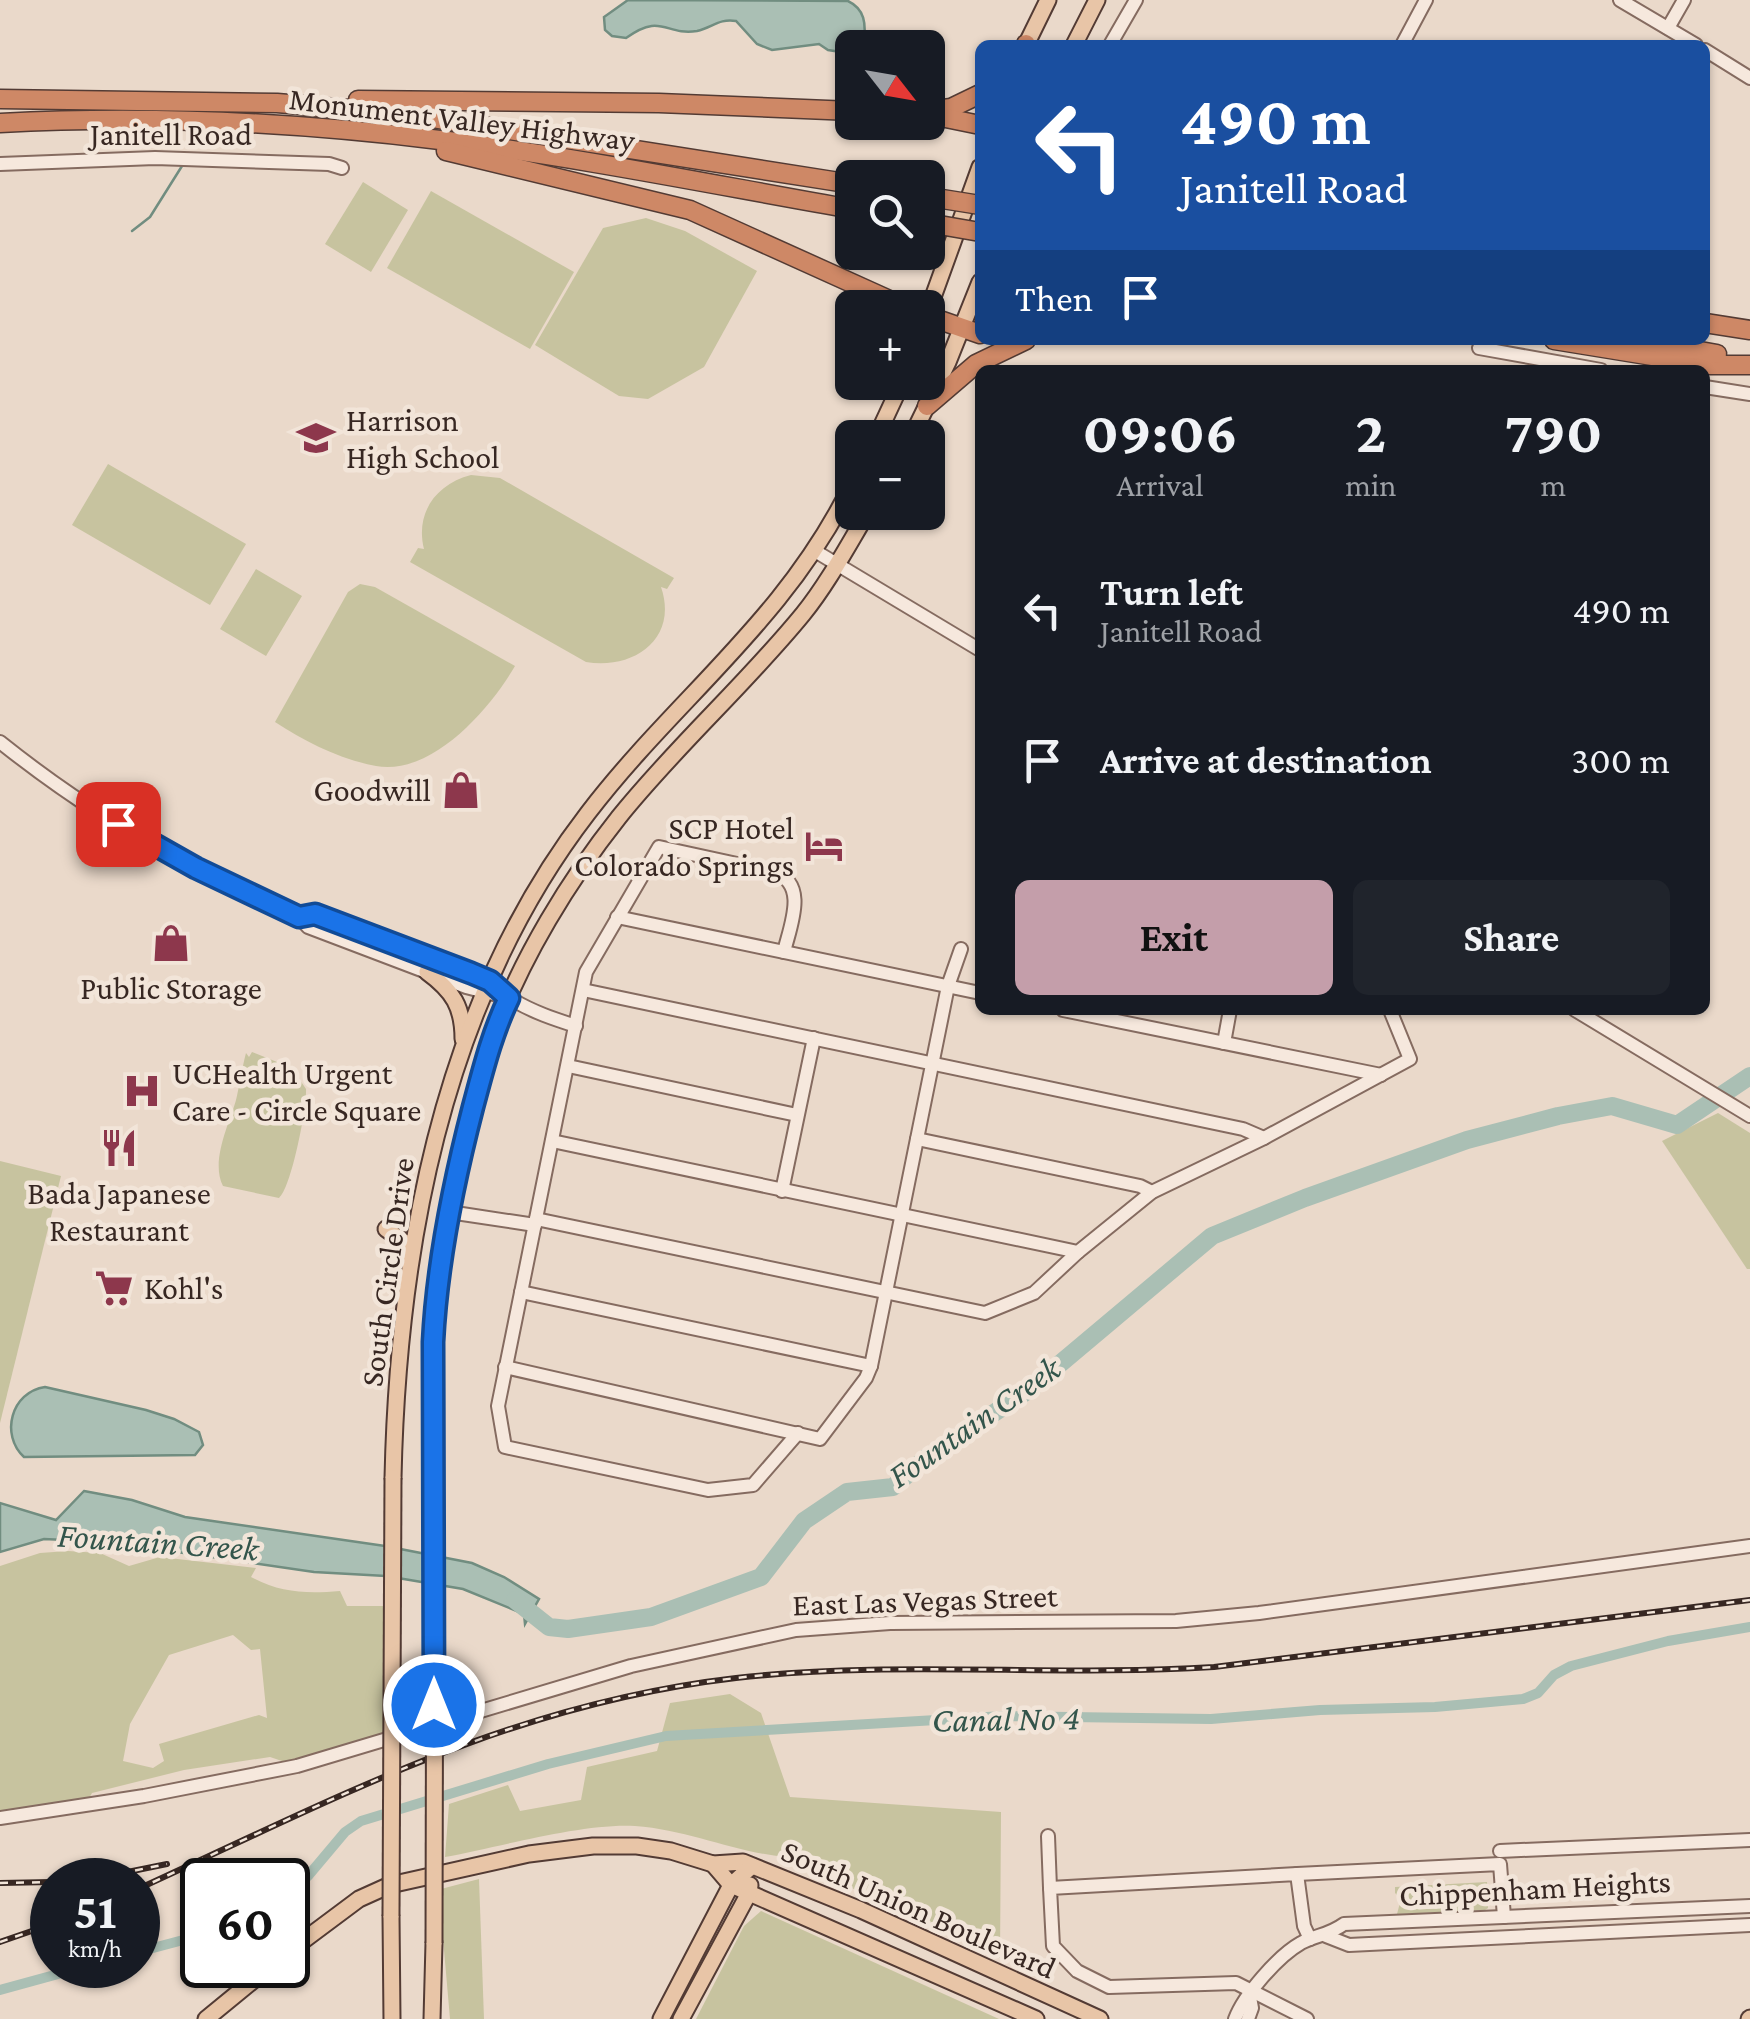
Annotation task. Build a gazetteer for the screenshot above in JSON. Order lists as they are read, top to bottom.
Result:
{
  "streets": {
    "highway": ["Monument Valley Highway"],
    "main road": ["South Circle Drive", "South Union Boulevard"],
    "street": ["Janitell Road", "East Las Vegas Street", "Chippenham Heights"]
  },
  "water": ["Fountain Creek", "Canal No 4"],
  "places": {
    "school or university": ["Harrison High School"],
    "shop": ["Goodwill", "Public Storage"],
    "hotel": ["SCP Hotel Colorado Springs"],
    "hospital": ["UCHealth Urgent Care - Circle Square"],
    "restaurant": ["Bada Japanese Restaurant"],
    "supermarket": ["Kohl's"]
  },
  "north": "bottom right",
  "page": {
    "map_buttons": ["+", "−"],
    "turn": ["490 m", "Janitell Road"],
    "then": "Then",
    "eta": [
      "09:06",
      "Arrival",
      "2",
      "min",
      "790",
      "m"
    ],
    "list": [
      {
        "name": "Turn left",
        "note": "Janitell Road",
        "value": "490 m"
      },
      {
        "name": "Arrive at destination",
        "value": "300 m"
      }
    ],
    "buttons": ["Exit", "Share"],
    "speed": "51 km/h",
    "limit": "60"
  }
}
